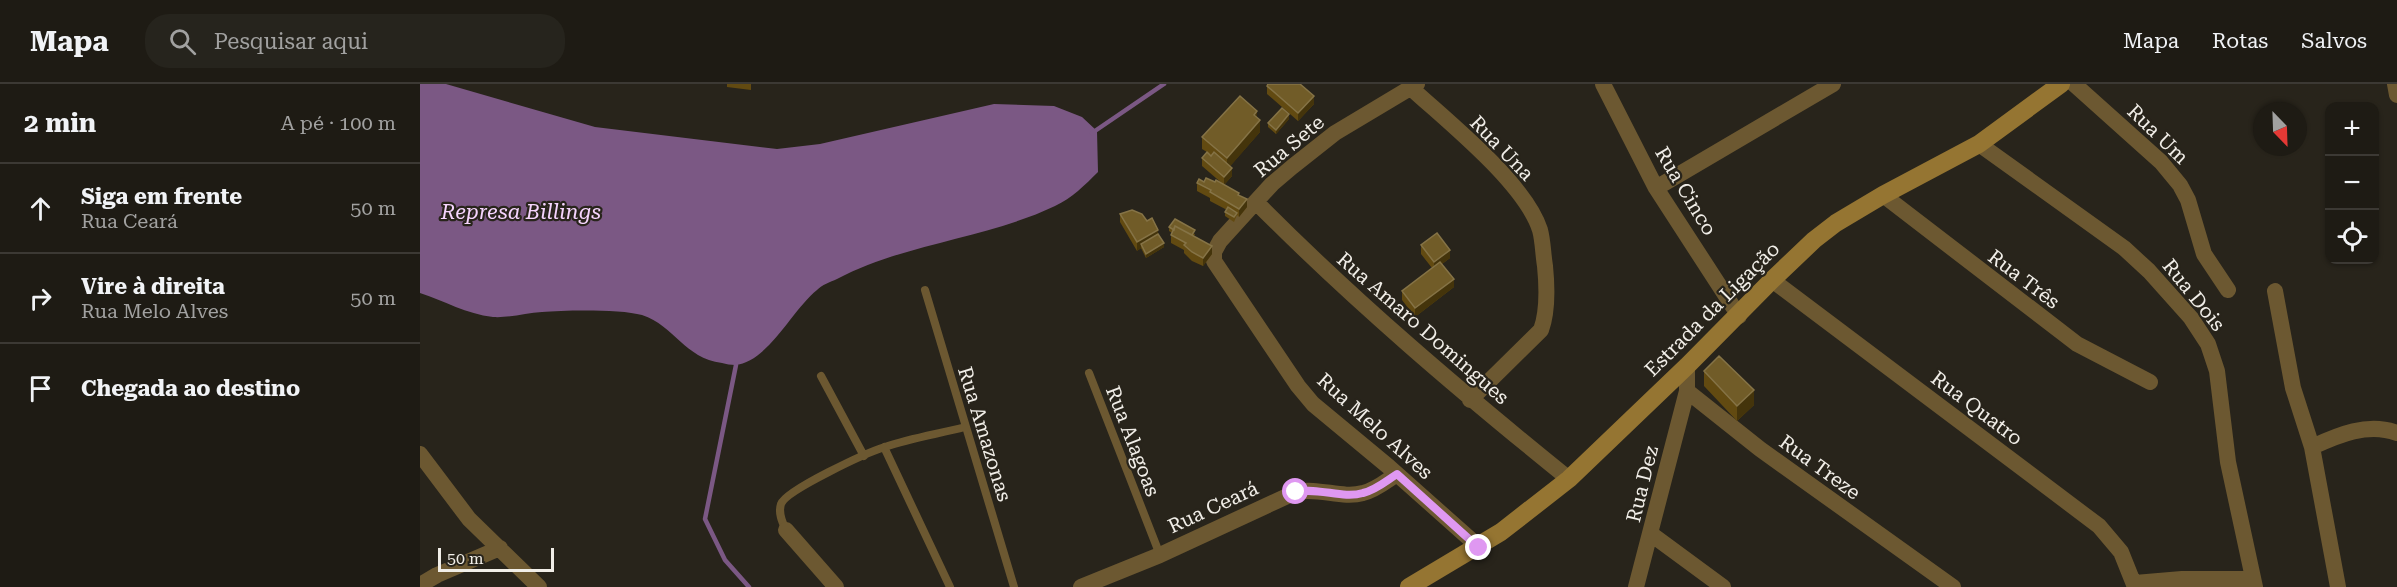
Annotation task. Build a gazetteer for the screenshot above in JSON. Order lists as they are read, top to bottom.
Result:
{
  "streets": {
    "street": [
      "Rua Um",
      "Rua Sete",
      "Rua Una",
      "Rua Cinco",
      "Rua Três",
      "Rua Dois",
      "Estrada da Ligação",
      "Rua Amaro Domingues",
      "Rua Quatro",
      "Rua Melo Alves",
      "Rua Treze",
      "Rua Dez",
      "Rua Ceará"
    ],
    "lane": ["Rua Amazonas", "Rua Alagoas"]
  },
  "crossings": [
    ["Rua Sete", "Rua Una"],
    ["Rua Sete", "Rua Amaro Domingues"],
    ["Rua Sete", "Rua Melo Alves"],
    ["Rua Una", "Rua Amaro Domingues"],
    ["Rua Cinco", "Estrada da Ligação"],
    ["Rua Três", "Estrada da Ligação"],
    ["Rua Dois", "Estrada da Ligação"],
    ["Estrada da Ligação", "Rua Amaro Domingues"],
    ["Estrada da Ligação", "Rua Quatro"],
    ["Estrada da Ligação", "Rua Melo Alves"],
    ["Rua Melo Alves", "Rua Ceará"],
    ["Rua Alagoas", "Rua Ceará"],
    ["Rua Treze", "Rua Dez"]
  ],
  "water": ["Represa Billings"],
  "scale_bar": "50 m",
  "north": "bottom right",
  "page": {
    "header": "Mapa",
    "search": "Pesquisar aqui",
    "nav": ["Mapa", "Rotas", "Salvos"],
    "heading": ["2 min", "A pé · 100 m"],
    "map_buttons": ["+", "−"],
    "list": [
      ["Siga em frente", "Rua Ceará", "50 m"],
      ["Vire à direita", "Rua Melo Alves", "50 m"],
      "Chegada ao destino"
    ],
    "scale": "50 m"
  }
}
